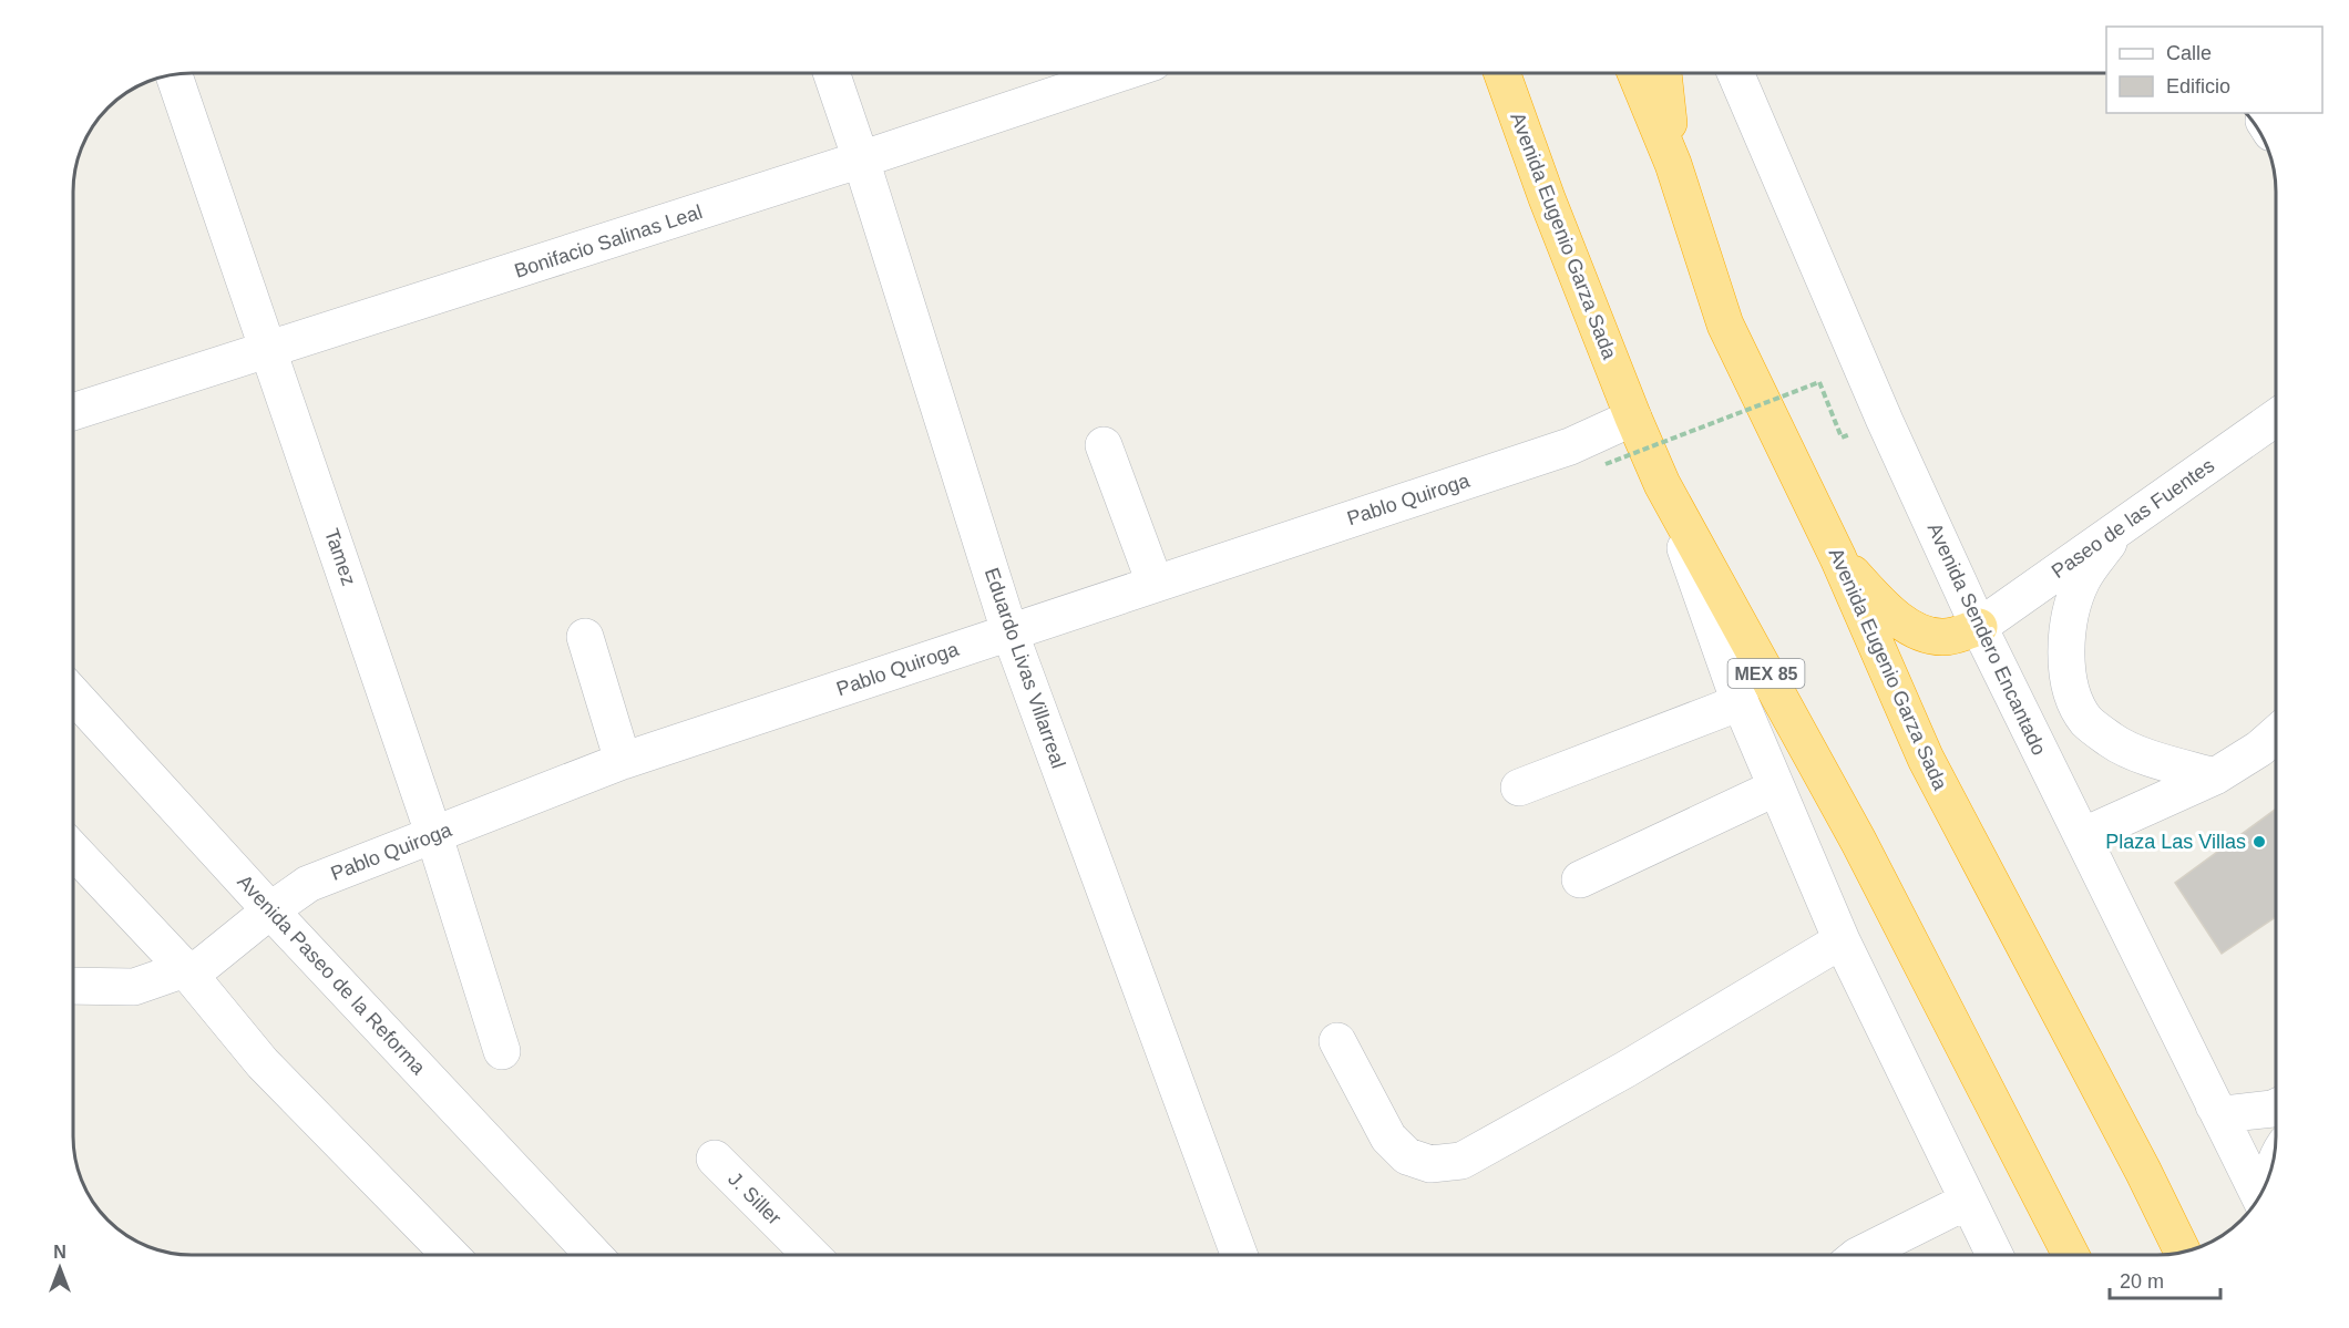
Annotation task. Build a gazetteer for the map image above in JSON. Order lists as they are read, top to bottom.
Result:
{
  "streets": {
    "highway": ["Avenida Eugenio Garza Sada", "MEX 85"],
    "street": [
      "Bonifacio Salinas Leal",
      "Pablo Quiroga",
      "Paseo de las Fuentes",
      "Tamez",
      "Avenida Sendero Encantado",
      "Eduardo Livas Villarreal",
      "Avenida Paseo de la Reforma",
      "J. Siller"
    ]
  },
  "crossings": [
    ["Avenida Eugenio Garza Sada", "Pablo Quiroga"],
    ["Bonifacio Salinas Leal", "Tamez"],
    ["Bonifacio Salinas Leal", "Eduardo Livas Villarreal"],
    ["Pablo Quiroga", "Tamez"],
    ["Pablo Quiroga", "Eduardo Livas Villarreal"],
    ["Pablo Quiroga", "Avenida Paseo de la Reforma"],
    ["Paseo de las Fuentes", "Avenida Sendero Encantado"]
  ],
  "places": ["Plaza Las Villas"],
  "legend": ["Calle", "Edificio"],
  "scale_bar": "20 m",
  "north": "top"
}
